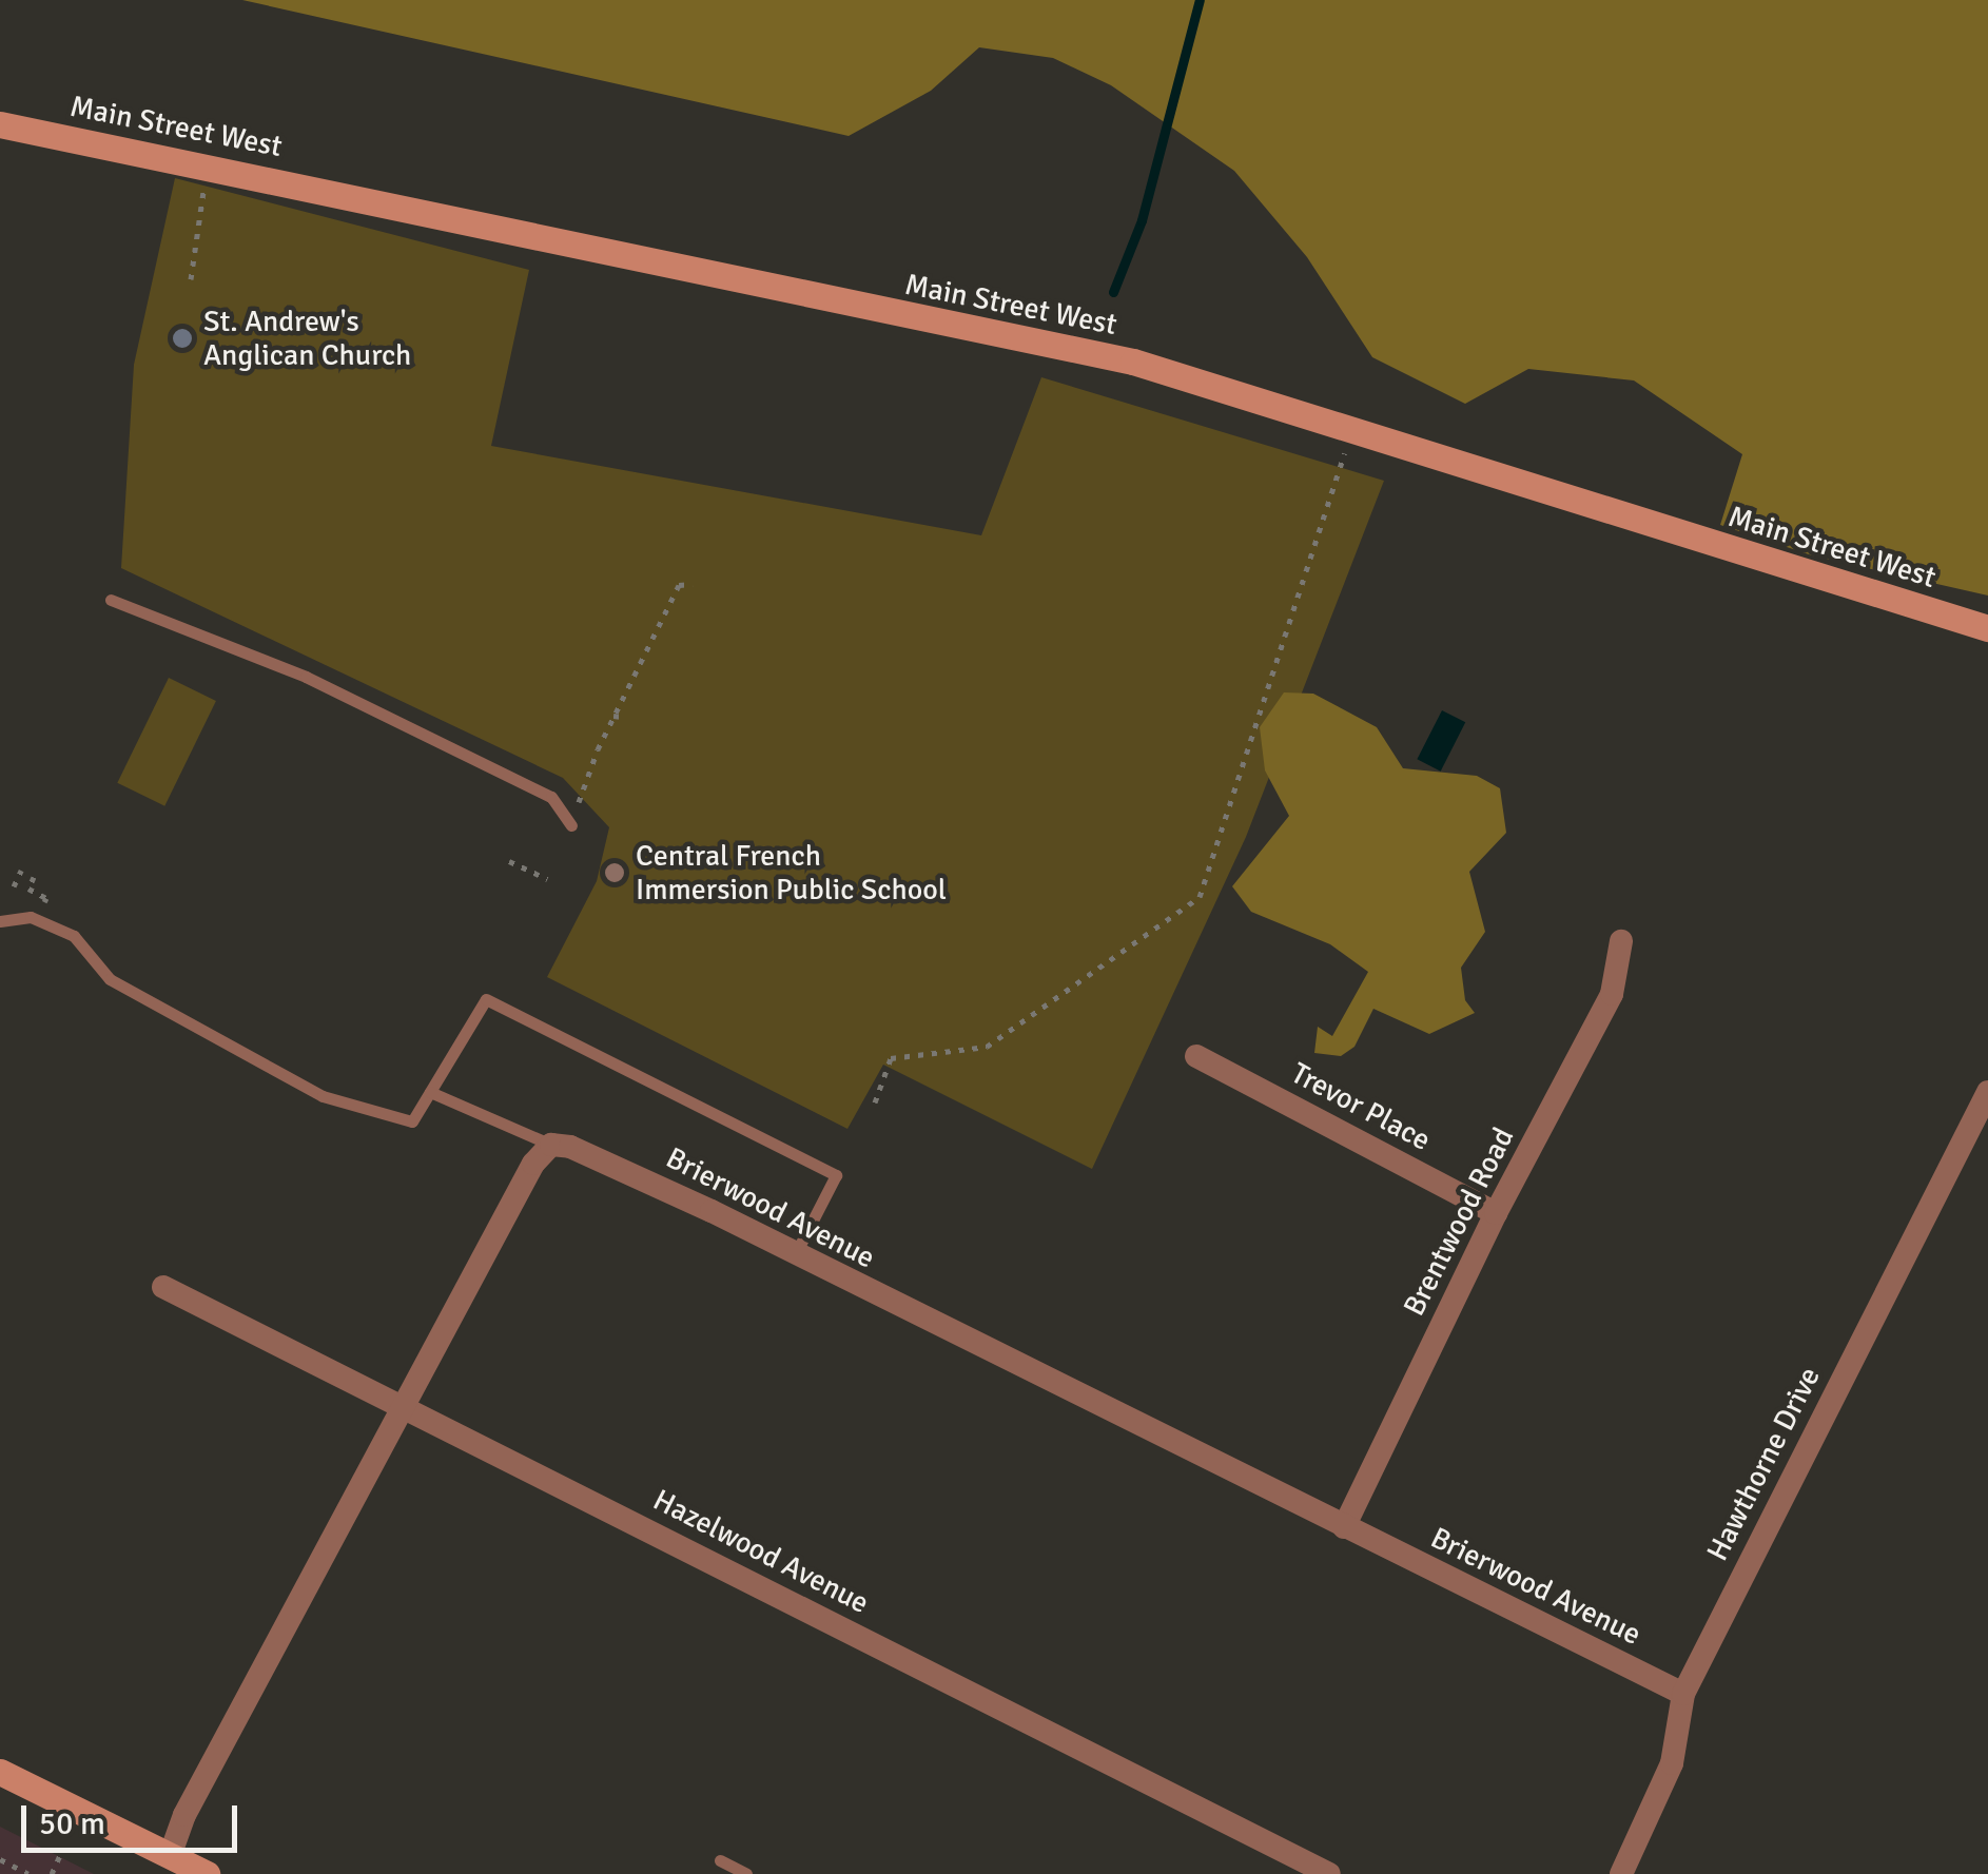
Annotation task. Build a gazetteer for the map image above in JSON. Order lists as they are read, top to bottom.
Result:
{
  "streets": {
    "main road": ["Main Street West"],
    "street": [
      "Trevor Place",
      "Brierwood Avenue",
      "Brentwood Road",
      "Hawthorne Drive",
      "Hazelwood Avenue"
    ]
  },
  "crossings": [
    ["Trevor Place", "Brentwood Road"],
    ["Brierwood Avenue", "Brentwood Road"],
    ["Brierwood Avenue", "Hawthorne Drive"]
  ],
  "places": ["St. Andrew's Anglican Church", "Central French Immersion Public School"],
  "scale_bar": "50 m"
}
